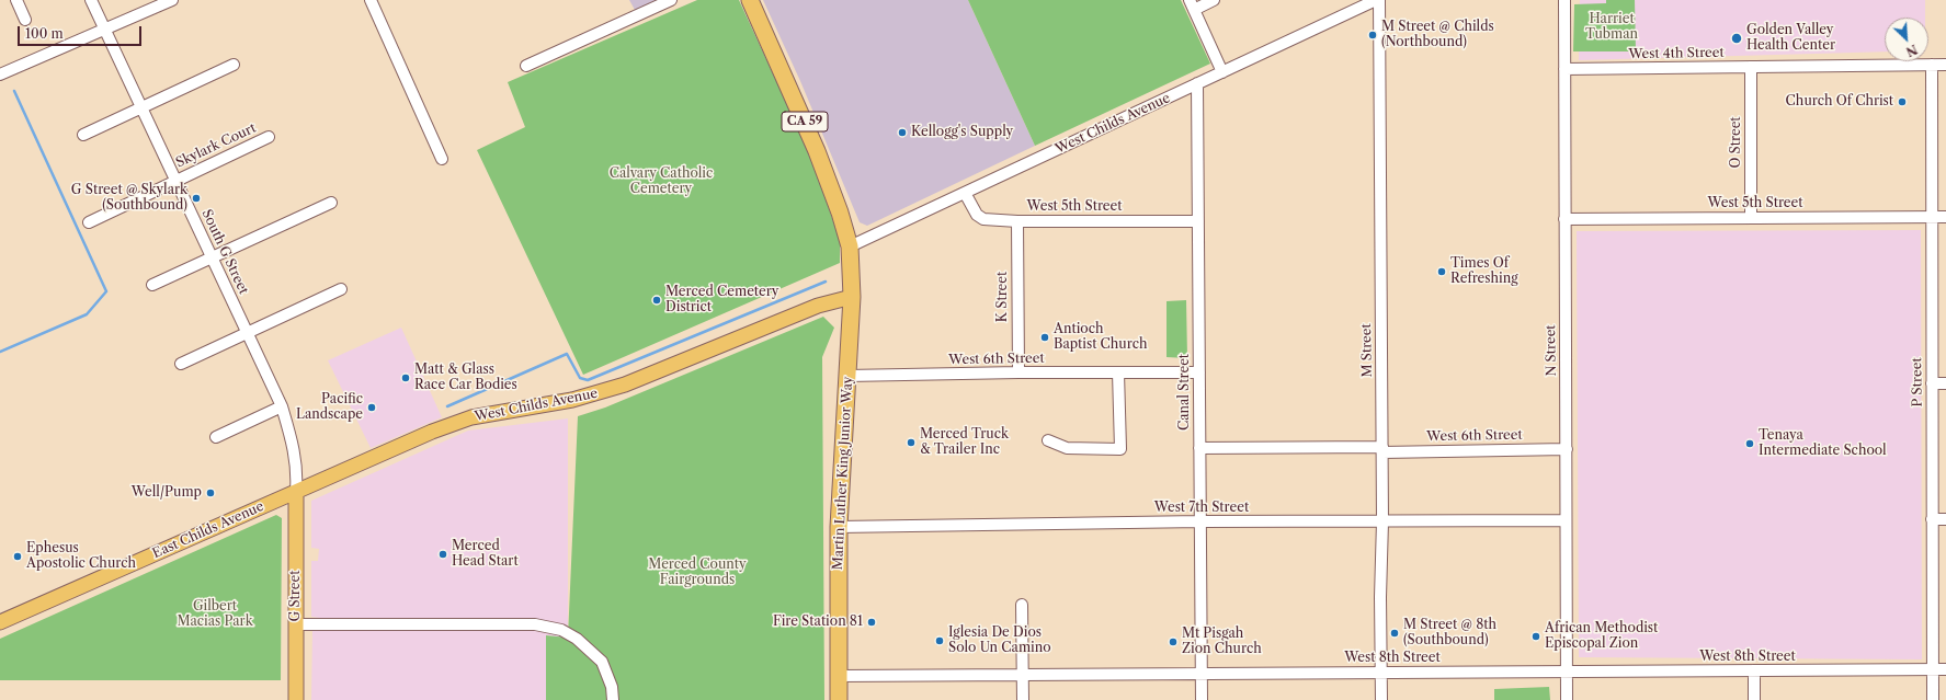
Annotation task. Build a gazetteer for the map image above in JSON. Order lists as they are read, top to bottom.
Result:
{
  "streets": {
    "highway": ["CA 59", "Martin Luther King Junior Way"],
    "main road": ["West Childs Avenue", "East Childs Avenue", "G Street"],
    "street": [
      "West 4th Street",
      "O Street",
      "Skylark Court",
      "West 5th Street",
      "South G Street",
      "K Street",
      "M Street",
      "N Street",
      "West 6th Street",
      "P Street",
      "Canal Street",
      "West 7th Street",
      "West 8th Street"
    ]
  },
  "crossings": [
    ["West 4th Street", "O Street"],
    ["West 4th Street", "N Street"],
    ["West 4th Street", "P Street"],
    ["CA 59", "West Childs Avenue"],
    ["CA 59", "Martin Luther King Junior Way"],
    ["West Childs Avenue", "West 5th Street"],
    ["West Childs Avenue", "South G Street"],
    ["West Childs Avenue", "M Street"],
    ["West Childs Avenue", "Canal Street"],
    ["West Childs Avenue", "Martin Luther King Junior Way"],
    ["West Childs Avenue", "East Childs Avenue"],
    ["West Childs Avenue", "G Street"],
    ["O Street", "West 5th Street"],
    ["Skylark Court", "South G Street"],
    ["West 5th Street", "K Street"],
    ["West 5th Street", "N Street"],
    ["West 5th Street", "P Street"],
    ["West 5th Street", "Canal Street"],
    ["South G Street", "East Childs Avenue"],
    ["South G Street", "G Street"],
    ["K Street", "West 6th Street"],
    ["M Street", "West 6th Street"],
    ["M Street", "West 7th Street"],
    ["M Street", "West 8th Street"],
    ["N Street", "West 6th Street"],
    ["N Street", "West 7th Street"],
    ["N Street", "West 8th Street"],
    ["West 6th Street", "Canal Street"],
    ["West 6th Street", "Martin Luther King Junior Way"],
    ["P Street", "West 8th Street"],
    ["Canal Street", "West 7th Street"],
    ["Canal Street", "West 8th Street"],
    ["Martin Luther King Junior Way", "West 7th Street"],
    ["Martin Luther King Junior Way", "West 8th Street"],
    ["East Childs Avenue", "G Street"]
  ],
  "parks": [
    "Harriet Tubman",
    "Calvary Catholic Cemetery",
    "Merced County Fairgrounds",
    "Gilbert Macias Park"
  ],
  "places": [
    "M Street @ Childs (Northbound)",
    "Golden Valley Health Center",
    "Church Of Christ",
    "Kellogg's Supply",
    "G Street @ Skylark (Southbound)",
    "Times Of Refreshing",
    "Merced Cemetery District",
    "Antioch Baptist Church",
    "Matt & Glass Race Car Bodies",
    "Pacific Landscape",
    "Merced Truck & Trailer Inc",
    "Tenaya Intermediate School",
    "Well/Pump",
    "Merced Head Start",
    "Ephesus Apostolic Church",
    "Fire Station 81",
    "M Street @ 8th (Southbound)",
    "African Methodist Episcopal Zion",
    "Iglesia De Dios Solo Un Camino",
    "Mt Pisgah Zion Church"
  ],
  "scale_bar": "100 m",
  "north": "bottom right"
}
